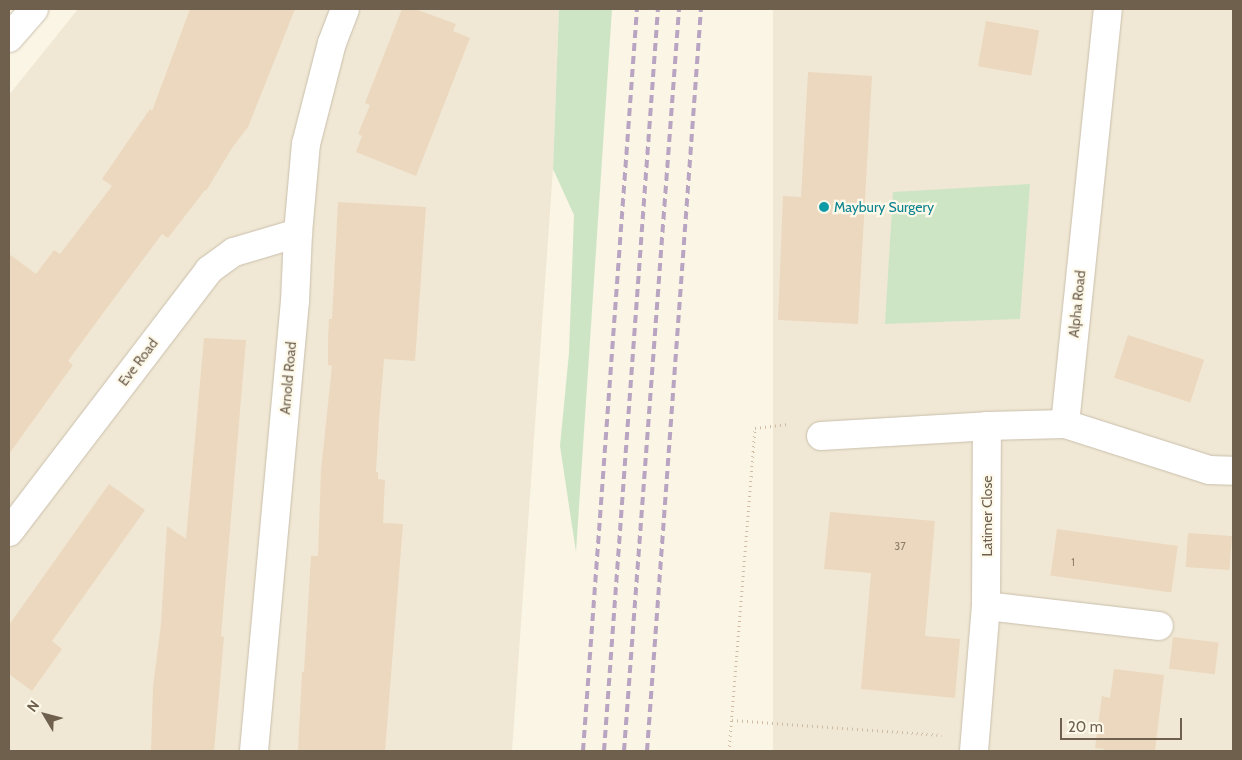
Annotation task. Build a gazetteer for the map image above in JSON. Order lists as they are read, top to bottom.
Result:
{
  "streets": {
    "street": [
      "Alpha Road",
      "Eve Road",
      "Arnold Road",
      "Latimer Close"
    ]
  },
  "crossings": [
    ["Eve Road", "Arnold Road"]
  ],
  "places": ["Maybury Surgery"],
  "house_numbers": ["37", "1"],
  "scale_bar": "20 m",
  "north": "top left"
}
